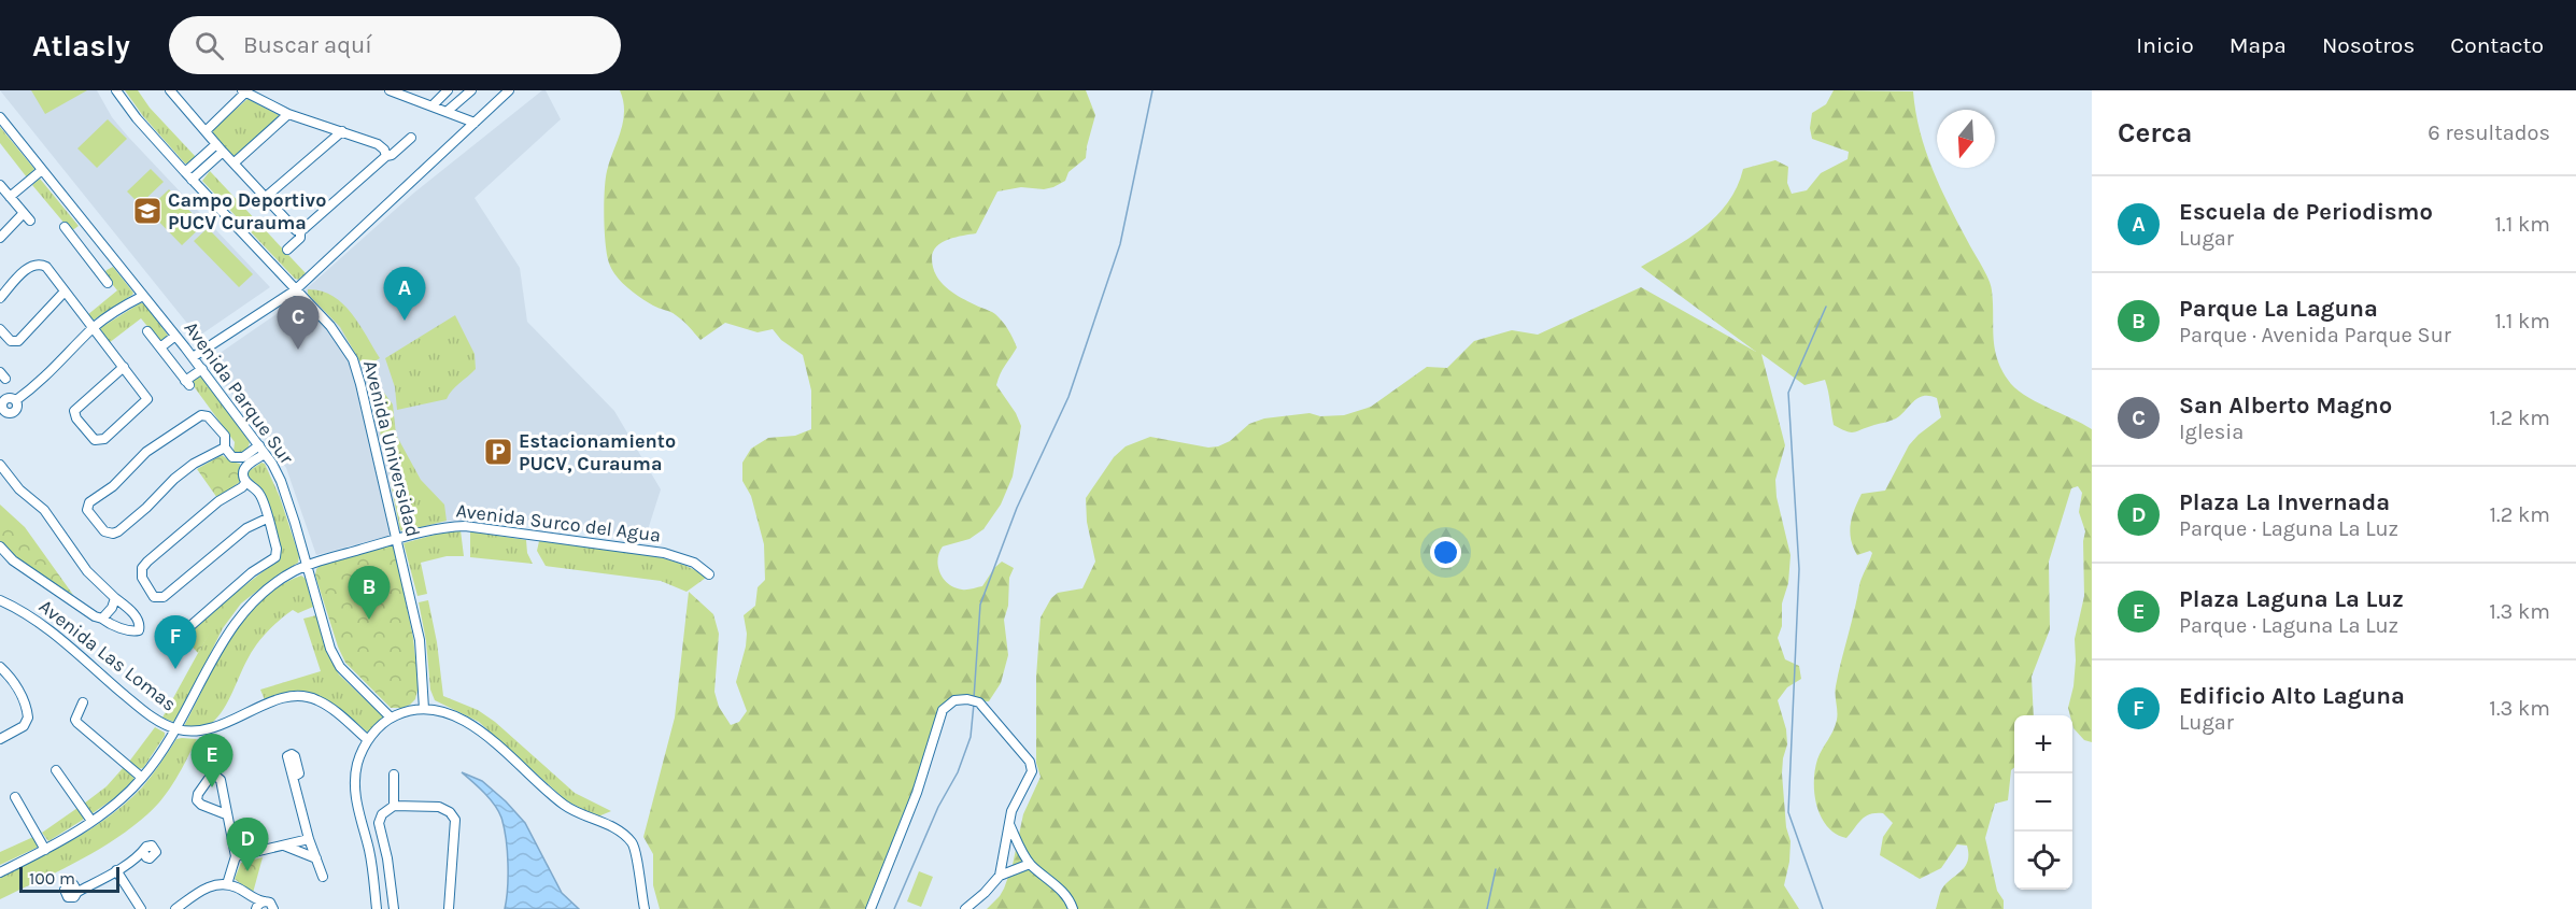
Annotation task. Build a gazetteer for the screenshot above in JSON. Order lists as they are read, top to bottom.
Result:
{
  "streets": {
    "street": [
      "Avenida Parque Sur",
      "Avenida Universidad",
      "Avenida Surco del Agua",
      "Avenida Las Lomas"
    ]
  },
  "crossings": [
    ["Avenida Parque Sur", "Avenida Surco del Agua"],
    ["Avenida Universidad", "Avenida Surco del Agua"],
    ["Avenida Surco del Agua", "Avenida Las Lomas"]
  ],
  "places": {
    "school or university": ["Campo Deportivo PUCV Curauma"],
    "parking": ["Estacionamiento PUCV, Curauma"]
  },
  "scale_bar": "100 m",
  "north": "bottom",
  "page": {
    "header": "Atlasly",
    "search": "Buscar aquí",
    "nav": [
      "Inicio",
      "Mapa",
      "Nosotros",
      "Contacto"
    ],
    "heading": ["Cerca", "6 resultados"],
    "list": [
      {
        "mark": "A",
        "name": "Escuela de Periodismo",
        "note": "Lugar",
        "value": "1.1 km"
      },
      {
        "mark": "B",
        "name": "Parque La Laguna",
        "note": "Parque · Avenida Parque Sur",
        "value": "1.1 km"
      },
      {
        "mark": "C",
        "name": "San Alberto Magno",
        "note": "Iglesia",
        "value": "1.2 km"
      },
      {
        "mark": "D",
        "name": "Plaza La Invernada",
        "note": "Parque · Laguna La Luz",
        "value": "1.2 km"
      },
      {
        "mark": "E",
        "name": "Plaza Laguna La Luz",
        "note": "Parque · Laguna La Luz",
        "value": "1.3 km"
      },
      {
        "mark": "F",
        "name": "Edificio Alto Laguna",
        "note": "Lugar",
        "value": "1.3 km"
      }
    ],
    "pins": [
      "A",
      "C",
      "B",
      "F",
      "E",
      "D"
    ],
    "map_buttons": ["+", "−"],
    "scale": "100 m"
  }
}
